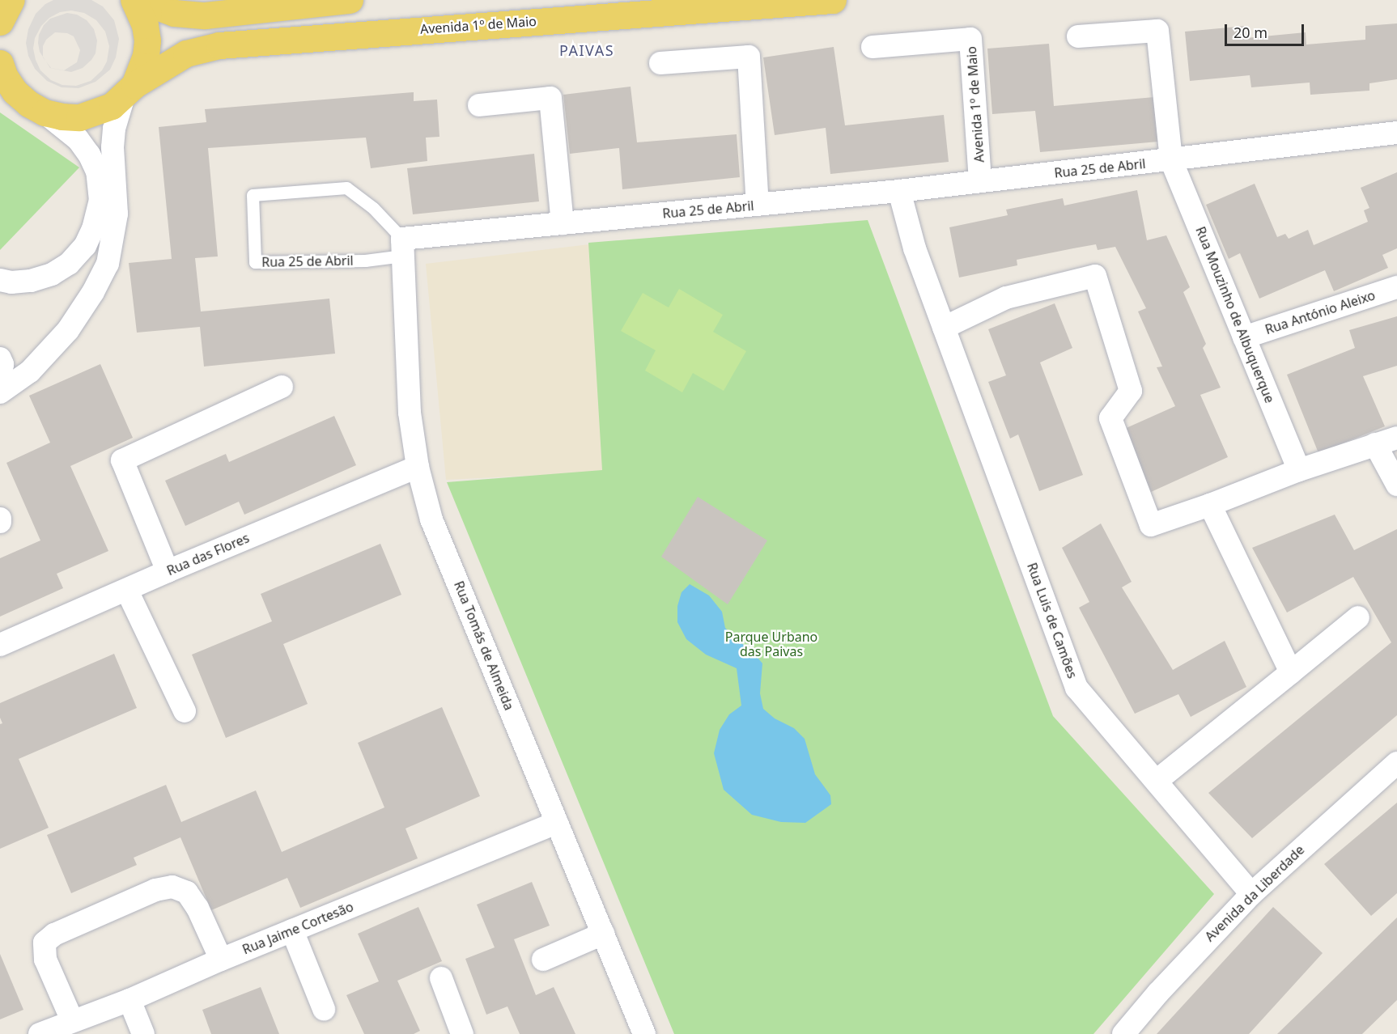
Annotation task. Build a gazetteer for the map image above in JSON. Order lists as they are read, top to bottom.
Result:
{
  "streets": {
    "main road": ["Avenida 1º de Maio"],
    "street": [
      "Rua 25 de Abril",
      "Rua António Aleixo",
      "Rua Mouzinho de Albuquerque",
      "Rua das Flores",
      "Rua Luis de Camões",
      "Rua Tomás de Almeida",
      "Avenida da Liberdade",
      "Rua Jaime Cortesão"
    ]
  },
  "crossings": [
    ["Avenida 1º de Maio", "Rua 25 de Abril"],
    ["Rua 25 de Abril", "Rua Mouzinho de Albuquerque"],
    ["Rua 25 de Abril", "Rua Luis de Camões"],
    ["Rua 25 de Abril", "Rua Tomás de Almeida"],
    ["Rua António Aleixo", "Rua Mouzinho de Albuquerque"],
    ["Rua das Flores", "Rua Tomás de Almeida"],
    ["Rua Luis de Camões", "Avenida da Liberdade"],
    ["Rua Tomás de Almeida", "Rua Jaime Cortesão"]
  ],
  "districts": ["PAIVAS"],
  "parks": ["Parque Urbano das Paivas"],
  "scale_bar": "20 m"
}
